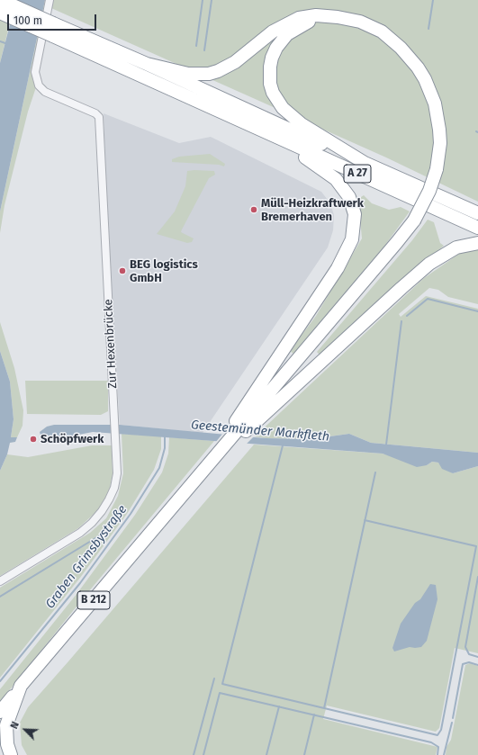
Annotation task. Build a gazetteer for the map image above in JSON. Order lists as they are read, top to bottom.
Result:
{
  "streets": {
    "highway": ["A 27", "B 212"],
    "street": ["Zur Hexenbrücke"]
  },
  "water": ["Geestemünder Markfleth", "Graben Grimsbystraße"],
  "places": ["Müll-Heizkraftwerk Bremerhaven", "BEG logistics GmbH", "Schöpfwerk"],
  "scale_bar": "100 m",
  "north": "top left"
}
